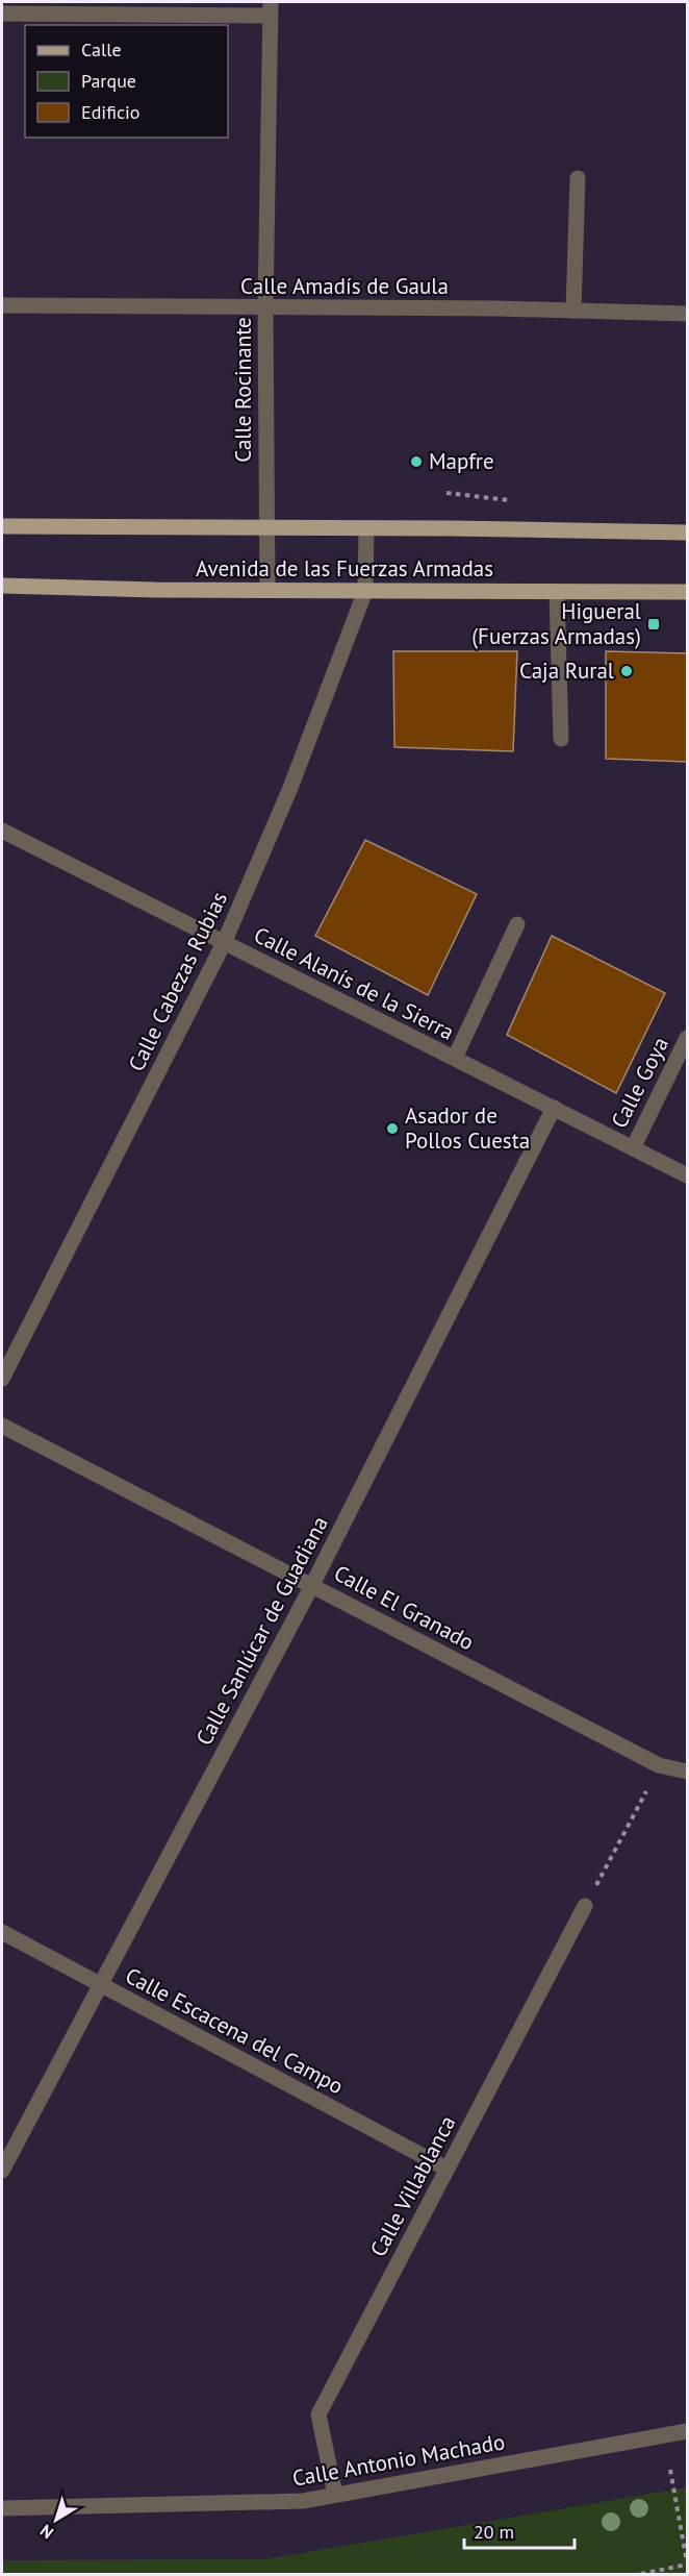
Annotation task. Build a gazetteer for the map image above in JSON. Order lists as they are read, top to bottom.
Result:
{
  "streets": {
    "main road": ["Avenida de las Fuerzas Armadas"],
    "street": [
      "Calle Amadís de Gaula",
      "Calle Rocinante",
      "Calle Cabezas Rubias",
      "Calle Alanís de la Sierra",
      "Calle Goya",
      "Calle El Granado",
      "Calle Sanlúcar de Guadiana",
      "Calle Escacena del Campo",
      "Calle Villablanca",
      "Calle Antonio Machado"
    ]
  },
  "crossings": [
    ["Calle Amadís de Gaula", "Calle Rocinante"],
    ["Calle Rocinante", "Avenida de las Fuerzas Armadas"],
    ["Avenida de las Fuerzas Armadas", "Calle Cabezas Rubias"],
    ["Calle Cabezas Rubias", "Calle Alanís de la Sierra"],
    ["Calle Alanís de la Sierra", "Calle Goya"],
    ["Calle Alanís de la Sierra", "Calle Sanlúcar de Guadiana"],
    ["Calle El Granado", "Calle Sanlúcar de Guadiana"],
    ["Calle Sanlúcar de Guadiana", "Calle Escacena del Campo"],
    ["Calle Escacena del Campo", "Calle Villablanca"],
    ["Calle Villablanca", "Calle Antonio Machado"]
  ],
  "places": {
    "other": ["Mapfre", "Caja Rural", "Asador de Pollos Cuesta"],
    "transit": ["Higueral (Fuerzas Armadas)"]
  },
  "legend": ["Calle", "Parque", "Edificio"],
  "scale_bar": "20 m",
  "north": "bottom left"
}
